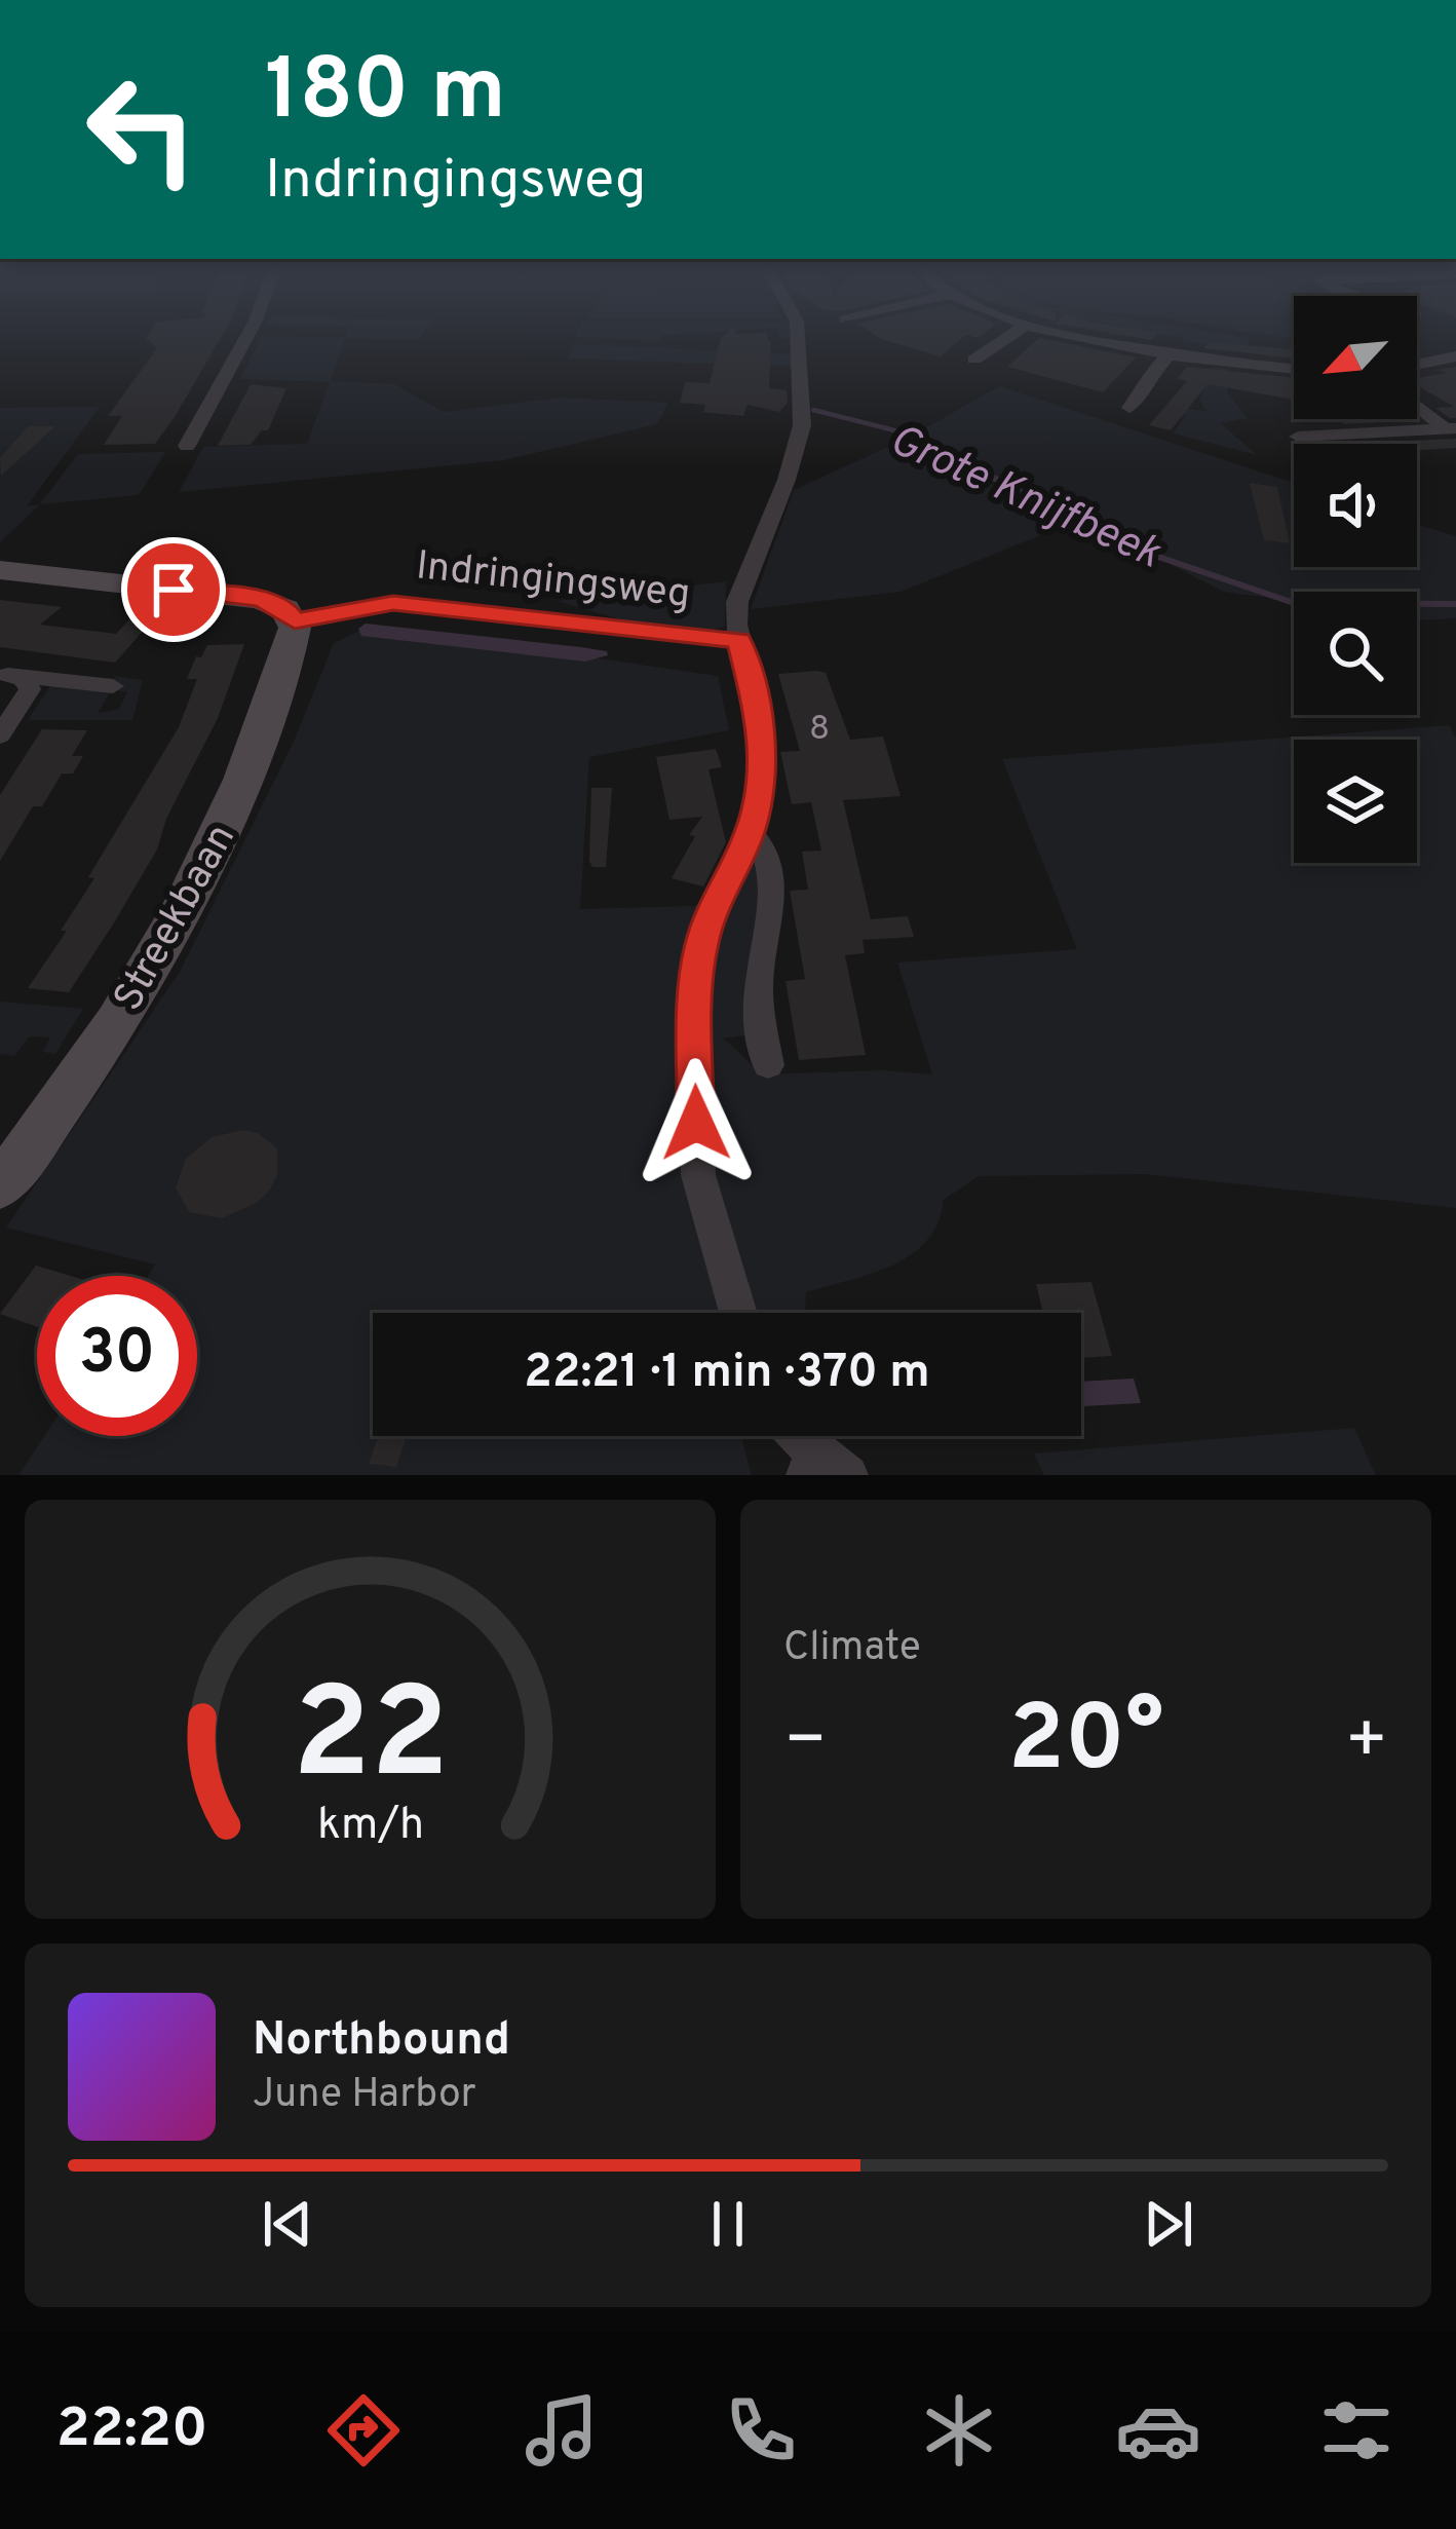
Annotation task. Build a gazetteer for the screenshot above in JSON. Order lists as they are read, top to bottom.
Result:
{
  "streets": {
    "street": ["Indringingsweg", "Streekbaan"]
  },
  "crossings": [
    ["Indringingsweg", "Streekbaan"]
  ],
  "water": ["Grote Knijfbeek"],
  "house_numbers": ["8"],
  "north": "bottom left",
  "page": {
    "turn": ["180 m", "Indringingsweg"],
    "limit": "30",
    "trip": "22:21 · 1 min · 370 m",
    "tile": "Climate",
    "heat": ["−", "20°", "+"],
    "song": ["Northbound", "June Harbor"],
    "tabs": "22:20",
    "gauge": ["22", "km/h"]
  }
}
